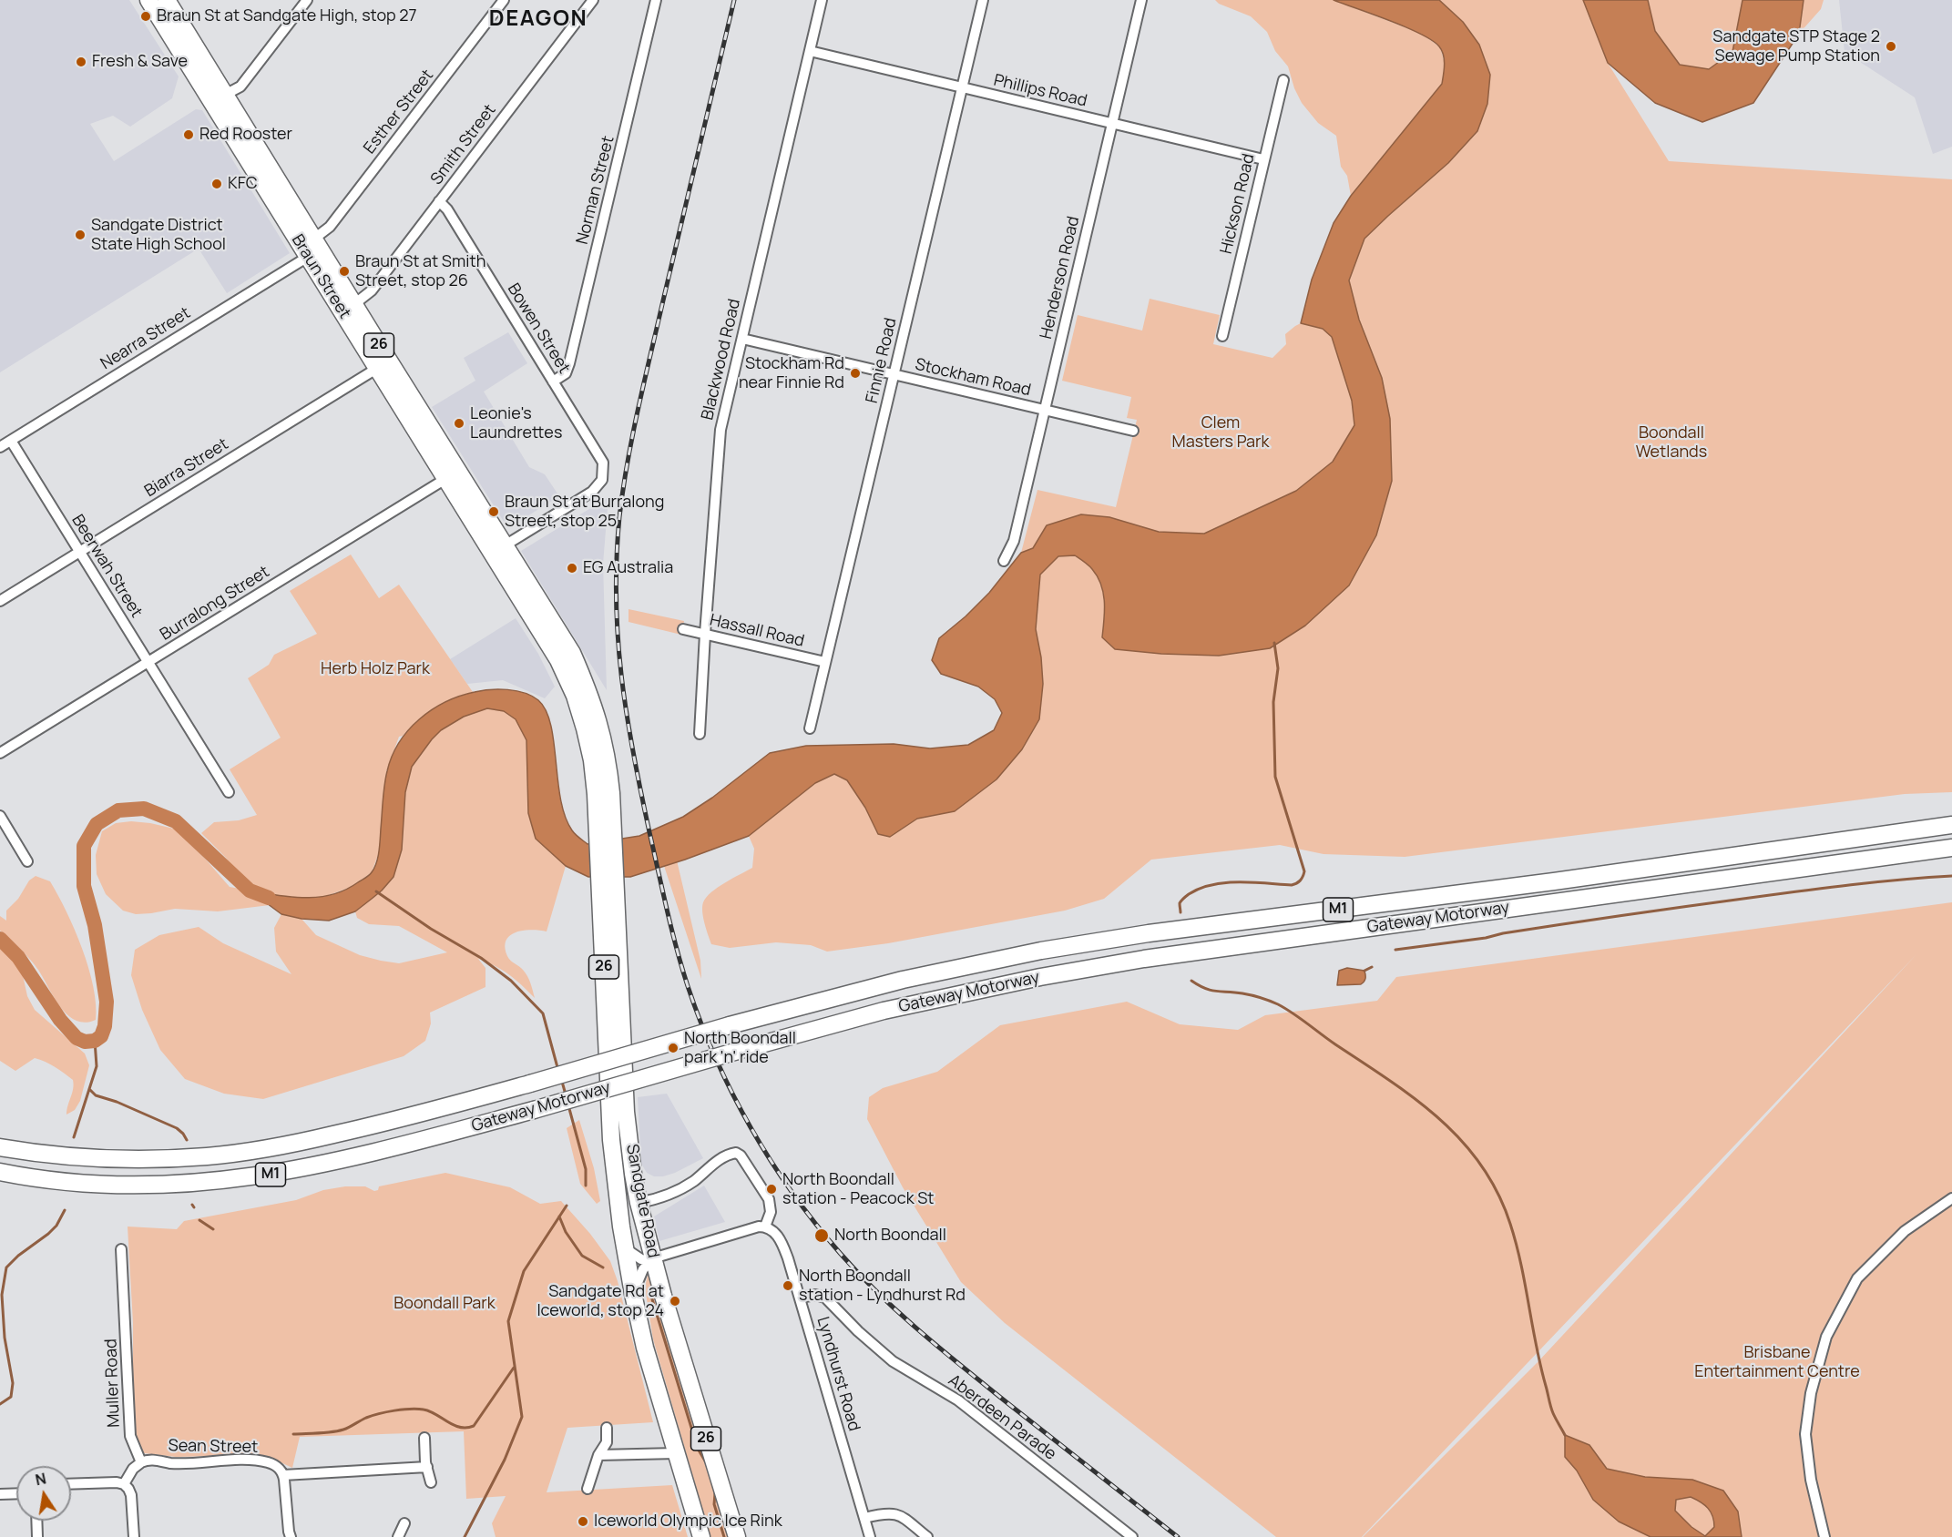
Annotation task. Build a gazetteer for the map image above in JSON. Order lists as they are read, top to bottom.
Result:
{
  "streets": {
    "highway": [
      "Braun Street",
      "26",
      "M1",
      "Gateway Motorway",
      "Sandgate Road"
    ],
    "street": [
      "Phillips Road",
      "Esther Street",
      "Smith Street",
      "Norman Street",
      "Hickson Road",
      "Henderson Road",
      "Bowen Street",
      "Nearra Street",
      "Blackwood Road",
      "Finnie Road",
      "Stockham Road",
      "Biarra Street",
      "Beerwah Street",
      "Burralong Street",
      "Hassall Road",
      "Lyndhurst Road",
      "Muller Road",
      "Aberdeen Parade",
      "Sean Street"
    ]
  },
  "crossings": [
    ["Phillips Road", "Hickson Road"],
    ["Phillips Road", "Henderson Road"],
    ["Phillips Road", "Blackwood Road"],
    ["Phillips Road", "Finnie Road"],
    ["Esther Street", "Braun Street"],
    ["Smith Street", "Braun Street"],
    ["Smith Street", "Bowen Street"],
    ["Norman Street", "Bowen Street"],
    ["Braun Street", "Bowen Street"],
    ["Braun Street", "Nearra Street"],
    ["Braun Street", "Biarra Street"],
    ["Braun Street", "Burralong Street"],
    ["Braun Street", "Sandgate Road"],
    ["Henderson Road", "Stockham Road"],
    ["Nearra Street", "Beerwah Street"],
    ["Blackwood Road", "Stockham Road"],
    ["Blackwood Road", "Hassall Road"],
    ["Finnie Road", "Stockham Road"],
    ["Finnie Road", "Hassall Road"],
    ["Biarra Street", "Beerwah Street"],
    ["Beerwah Street", "Burralong Street"],
    ["Lyndhurst Road", "Aberdeen Parade"],
    ["Muller Road", "Sean Street"]
  ],
  "districts": ["DEAGON"],
  "parks": [
    "Clem Masters Park",
    "Boondall Wetlands",
    "Herb Holz Park",
    "Boondall Park",
    "Brisbane Entertainment Centre"
  ],
  "places": [
    "Braun St at Sandgate High, stop 27",
    "Sandgate STP Stage 2 Sewage Pump Station",
    "Fresh & Save",
    "Red Rooster",
    "KFC",
    "Sandgate District State High School",
    "Braun St at Smith Street, stop 26",
    "Stockham Rd near Finnie Rd",
    "Leonie's Laundrettes",
    "Braun St at Burralong Street, stop 25",
    "EG Australia",
    "North Boondall park 'n' ride",
    "North Boondall station - Peacock St",
    "North Boondall",
    "North Boondall station - Lyndhurst Rd",
    "Sandgate Rd at Iceworld, stop 24",
    "Iceworld Olympic Ice Rink"
  ],
  "north": "top"
}
